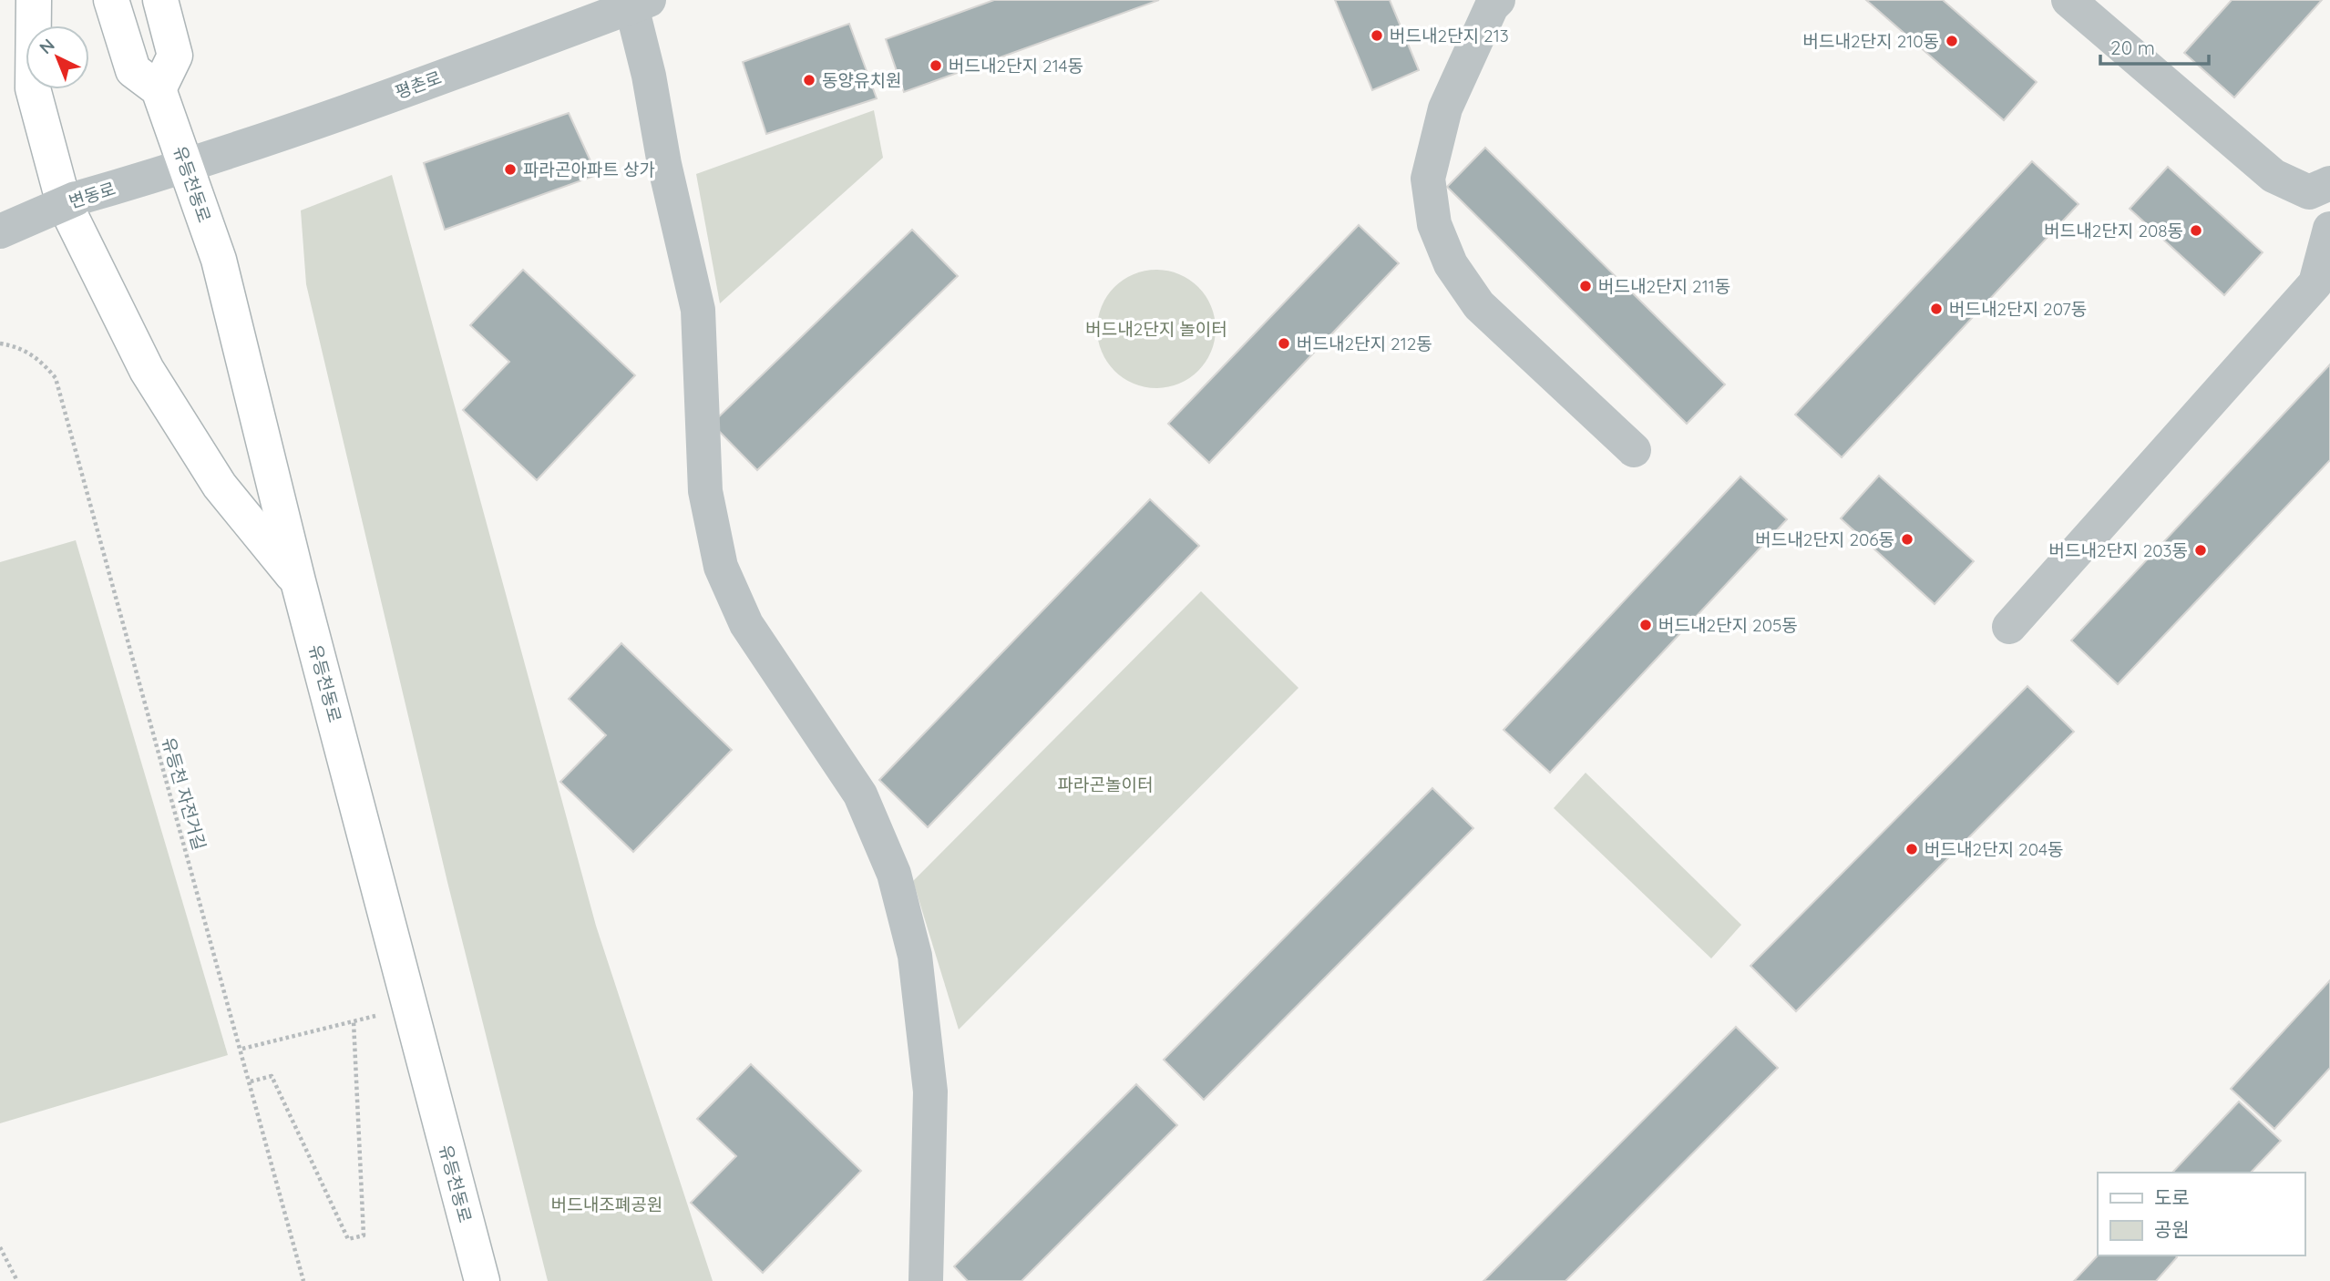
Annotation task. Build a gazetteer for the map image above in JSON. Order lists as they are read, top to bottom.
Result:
{
  "streets": {
    "main road": ["유등천동로"],
    "street": ["평촌로", "변동로"],
    "path": ["유등천 자전거길"]
  },
  "crossings": [
    ["평촌로", "유등천동로"],
    ["평촌로", "변동로"],
    ["유등천동로", "변동로"]
  ],
  "parks": ["버드내2단지 놀이터", "파라곤놀이터", "버드내조폐공원"],
  "places": [
    "버드내2단지 213",
    "버드내2단지 210동",
    "버드내2단지 214동",
    "동양유치원",
    "파라곤아파트 상가",
    "버드내2단지 208동",
    "버드내2단지 211동",
    "버드내2단지 207동",
    "버드내2단지 212동",
    "버드내2단지 206동",
    "버드내2단지 203동",
    "버드내2단지 205동",
    "버드내2단지 204동"
  ],
  "legend": ["도로", "공원"],
  "scale_bar": "20 m",
  "north": "top left"
}
